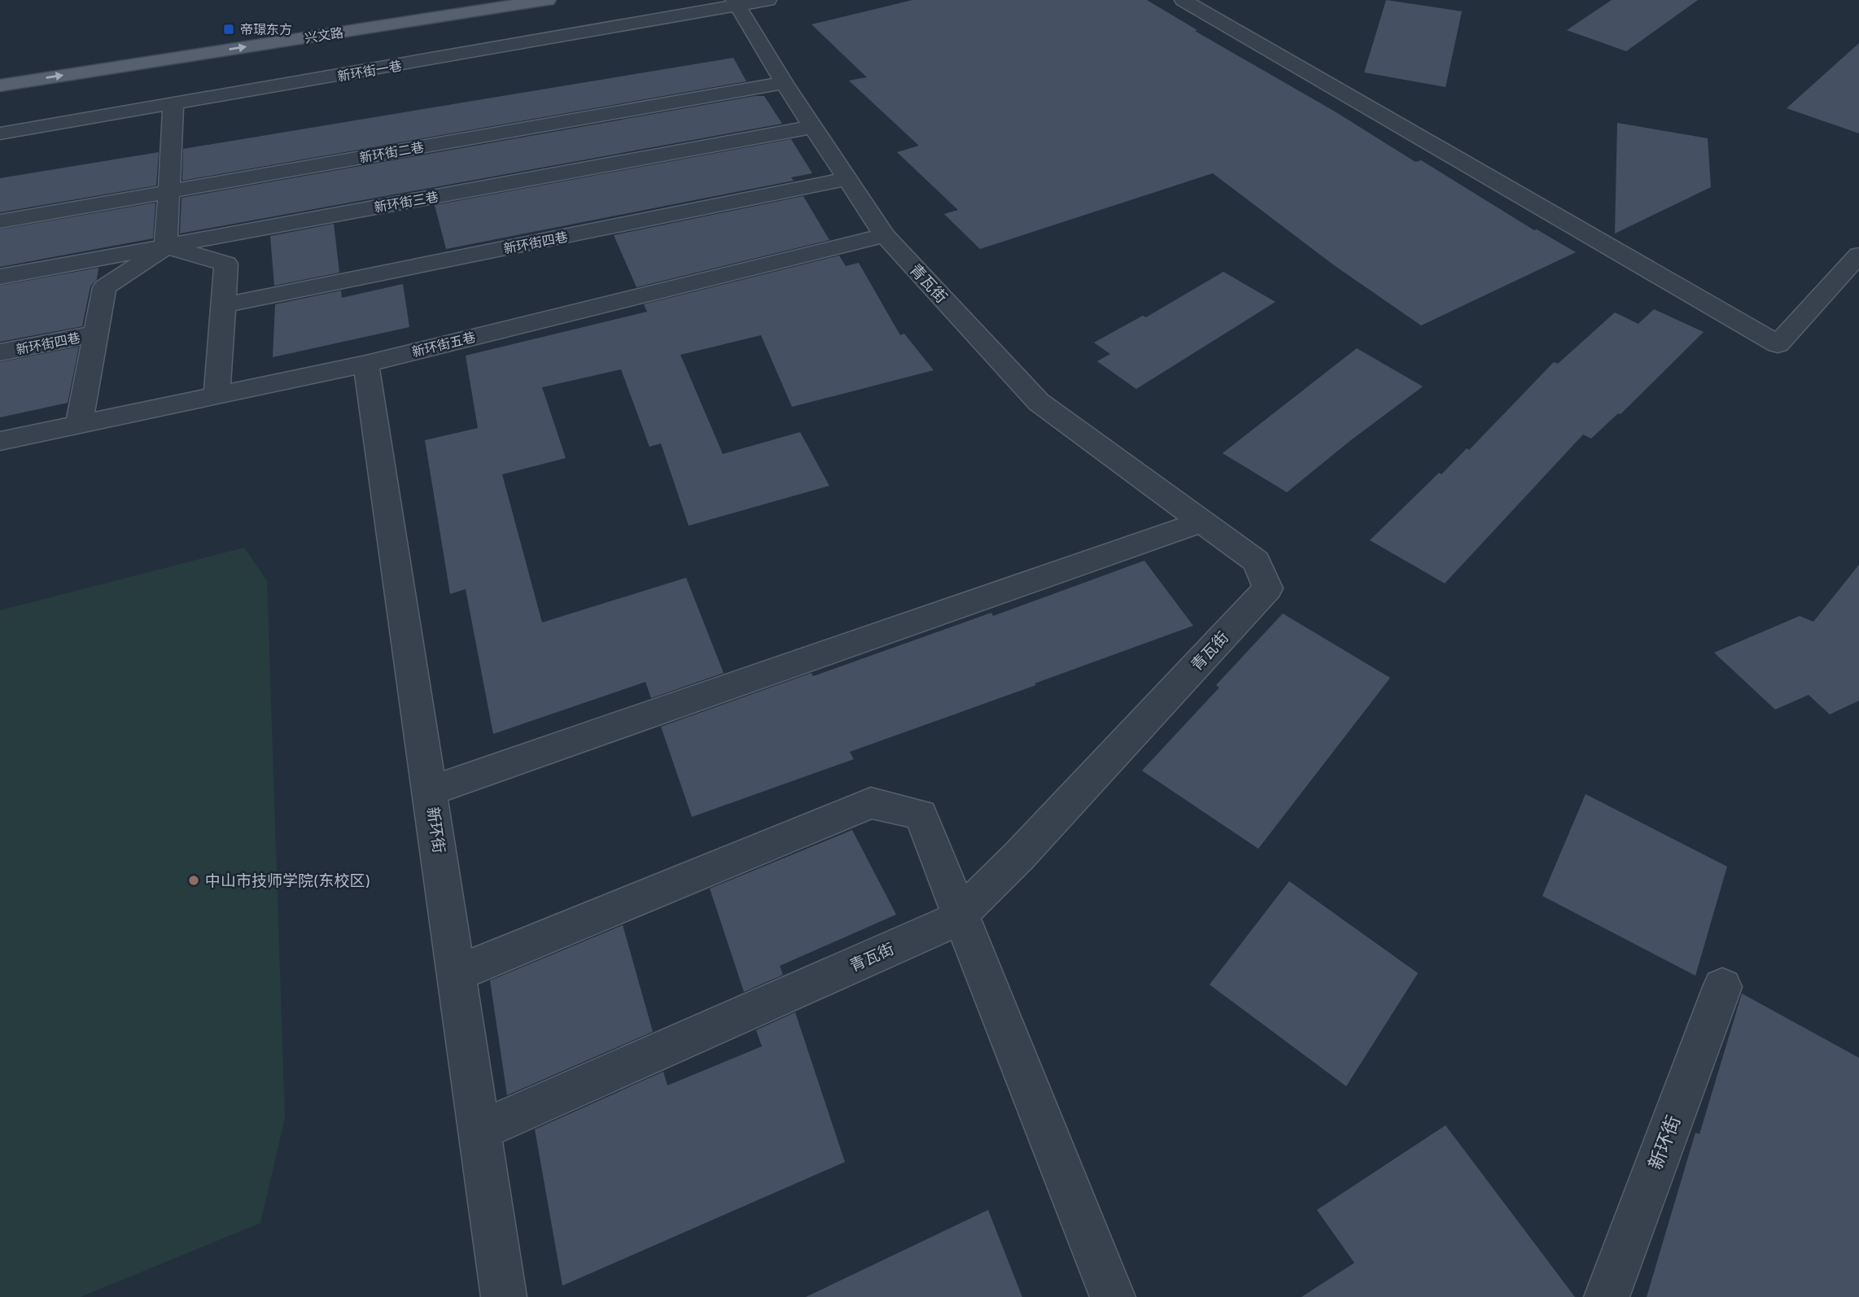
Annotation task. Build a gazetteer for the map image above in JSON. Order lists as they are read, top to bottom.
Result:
{
  "streets": {
    "main road": ["兴文路"],
    "street": [
      "新环街一巷",
      "新环街二巷",
      "新环街三巷",
      "新环街四巷",
      "青瓦街",
      "新环街五巷",
      "新环街"
    ]
  },
  "crossings": [
    ["新环街一巷", "青瓦街"],
    ["新环街二巷", "青瓦街"],
    ["新环街三巷", "青瓦街"],
    ["新环街四巷", "青瓦街"],
    ["青瓦街", "新环街五巷"],
    ["青瓦街", "新环街"],
    ["新环街五巷", "新环街"]
  ],
  "places": {
    "transit": ["帝璟东方"],
    "other": ["中山市技师学院(东校区)"]
  }
}
